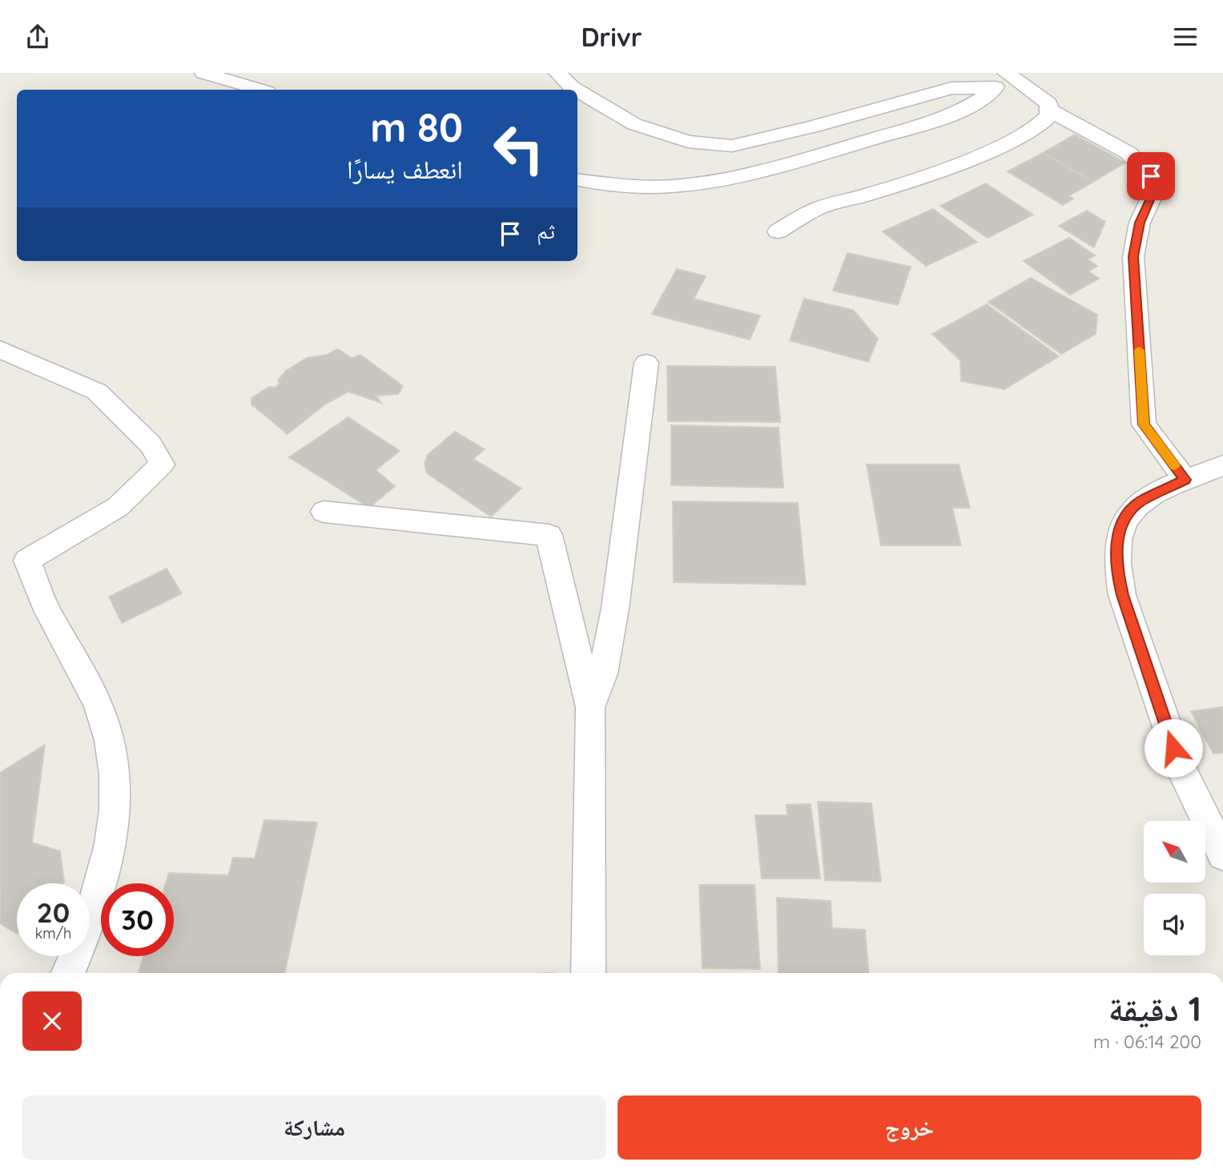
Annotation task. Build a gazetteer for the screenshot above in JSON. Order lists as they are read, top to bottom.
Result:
{
  "north": "top left",
  "page": {
    "header": "Drivr",
    "turn": ["80 m", "انعطف يسارًا"],
    "then": "ثم",
    "speed": "20 km/h",
    "limit": "30",
    "heading": ["1 دقيقة", "200 m · 06:14"],
    "buttons": ["خروج", "مشاركة"]
  }
}
